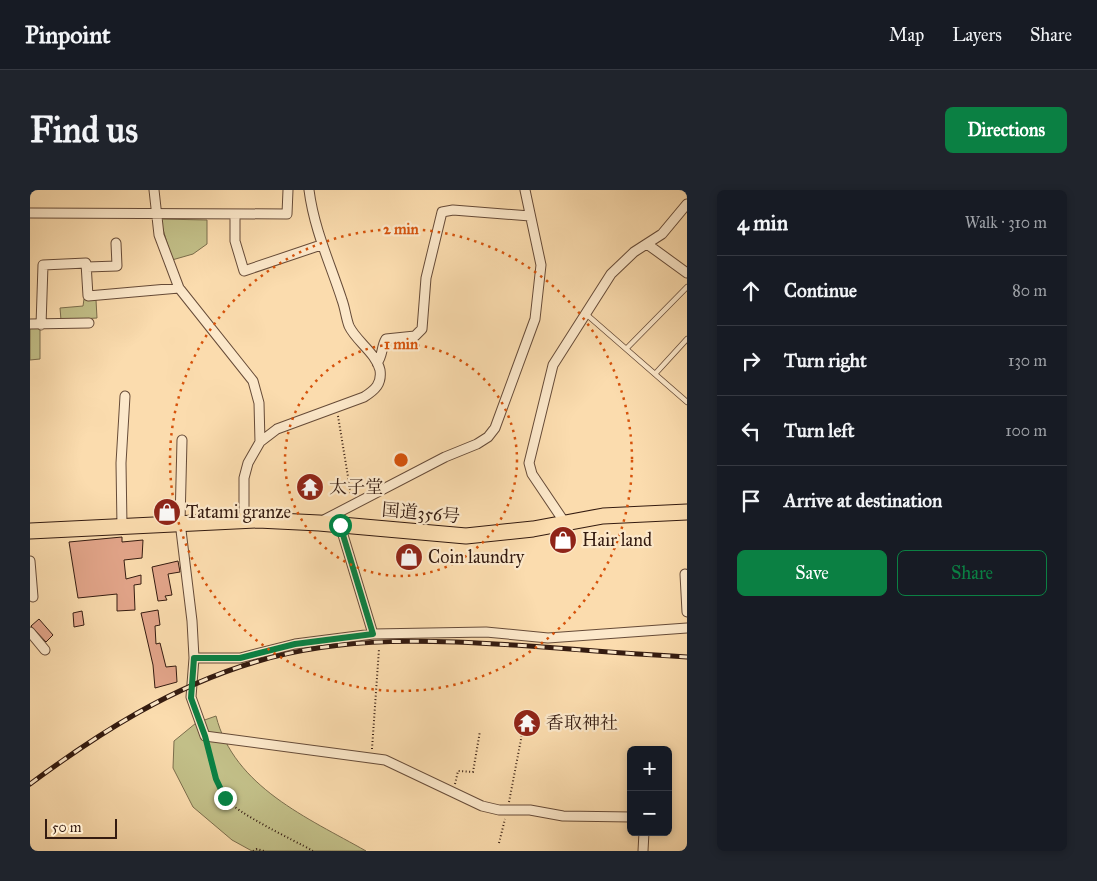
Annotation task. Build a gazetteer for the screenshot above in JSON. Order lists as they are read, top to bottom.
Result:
{
  "streets": {
    "highway": ["国道356号"]
  },
  "places": {
    "temple": ["太子堂", "香取神社"],
    "shop": ["Tatami granze", "Hair land", "Coin laundry"]
  },
  "scale_bar": "50 m",
  "page": {
    "header": "Pinpoint",
    "nav": ["Map", "Layers", "Share"],
    "buttons": [
      "Directions",
      ["Save", "Share"]
    ],
    "title": "Find us",
    "heading": ["4 min", "Walk · 310 m"],
    "list": [
      ["Continue", "80 m"],
      ["Turn right", "130 m"],
      ["Turn left", "100 m"],
      "Arrive at destination"
    ],
    "map_buttons": ["+", "−"],
    "scale": "50 m"
  },
  "rings": ["2 min", "1 min"]
}
